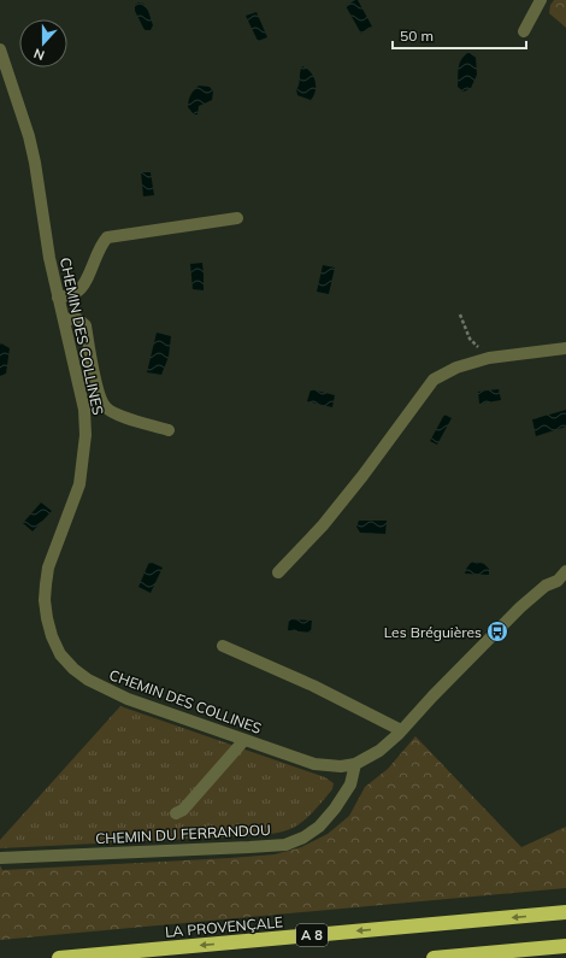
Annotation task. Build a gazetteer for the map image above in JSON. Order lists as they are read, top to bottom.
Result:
{
  "streets": {
    "highway": ["LA PROVENÇALE", "A 8"],
    "street": ["CHEMIN DES COLLINES", "CHEMIN DU FERRANDOU"]
  },
  "crossings": [
    ["CHEMIN DES COLLINES", "CHEMIN DU FERRANDOU"]
  ],
  "one_way": ["LA PROVENÇALE"],
  "places": {
    "bus stop": ["Les Bréguières"]
  },
  "scale_bar": "50 m",
  "north": "bottom"
}
